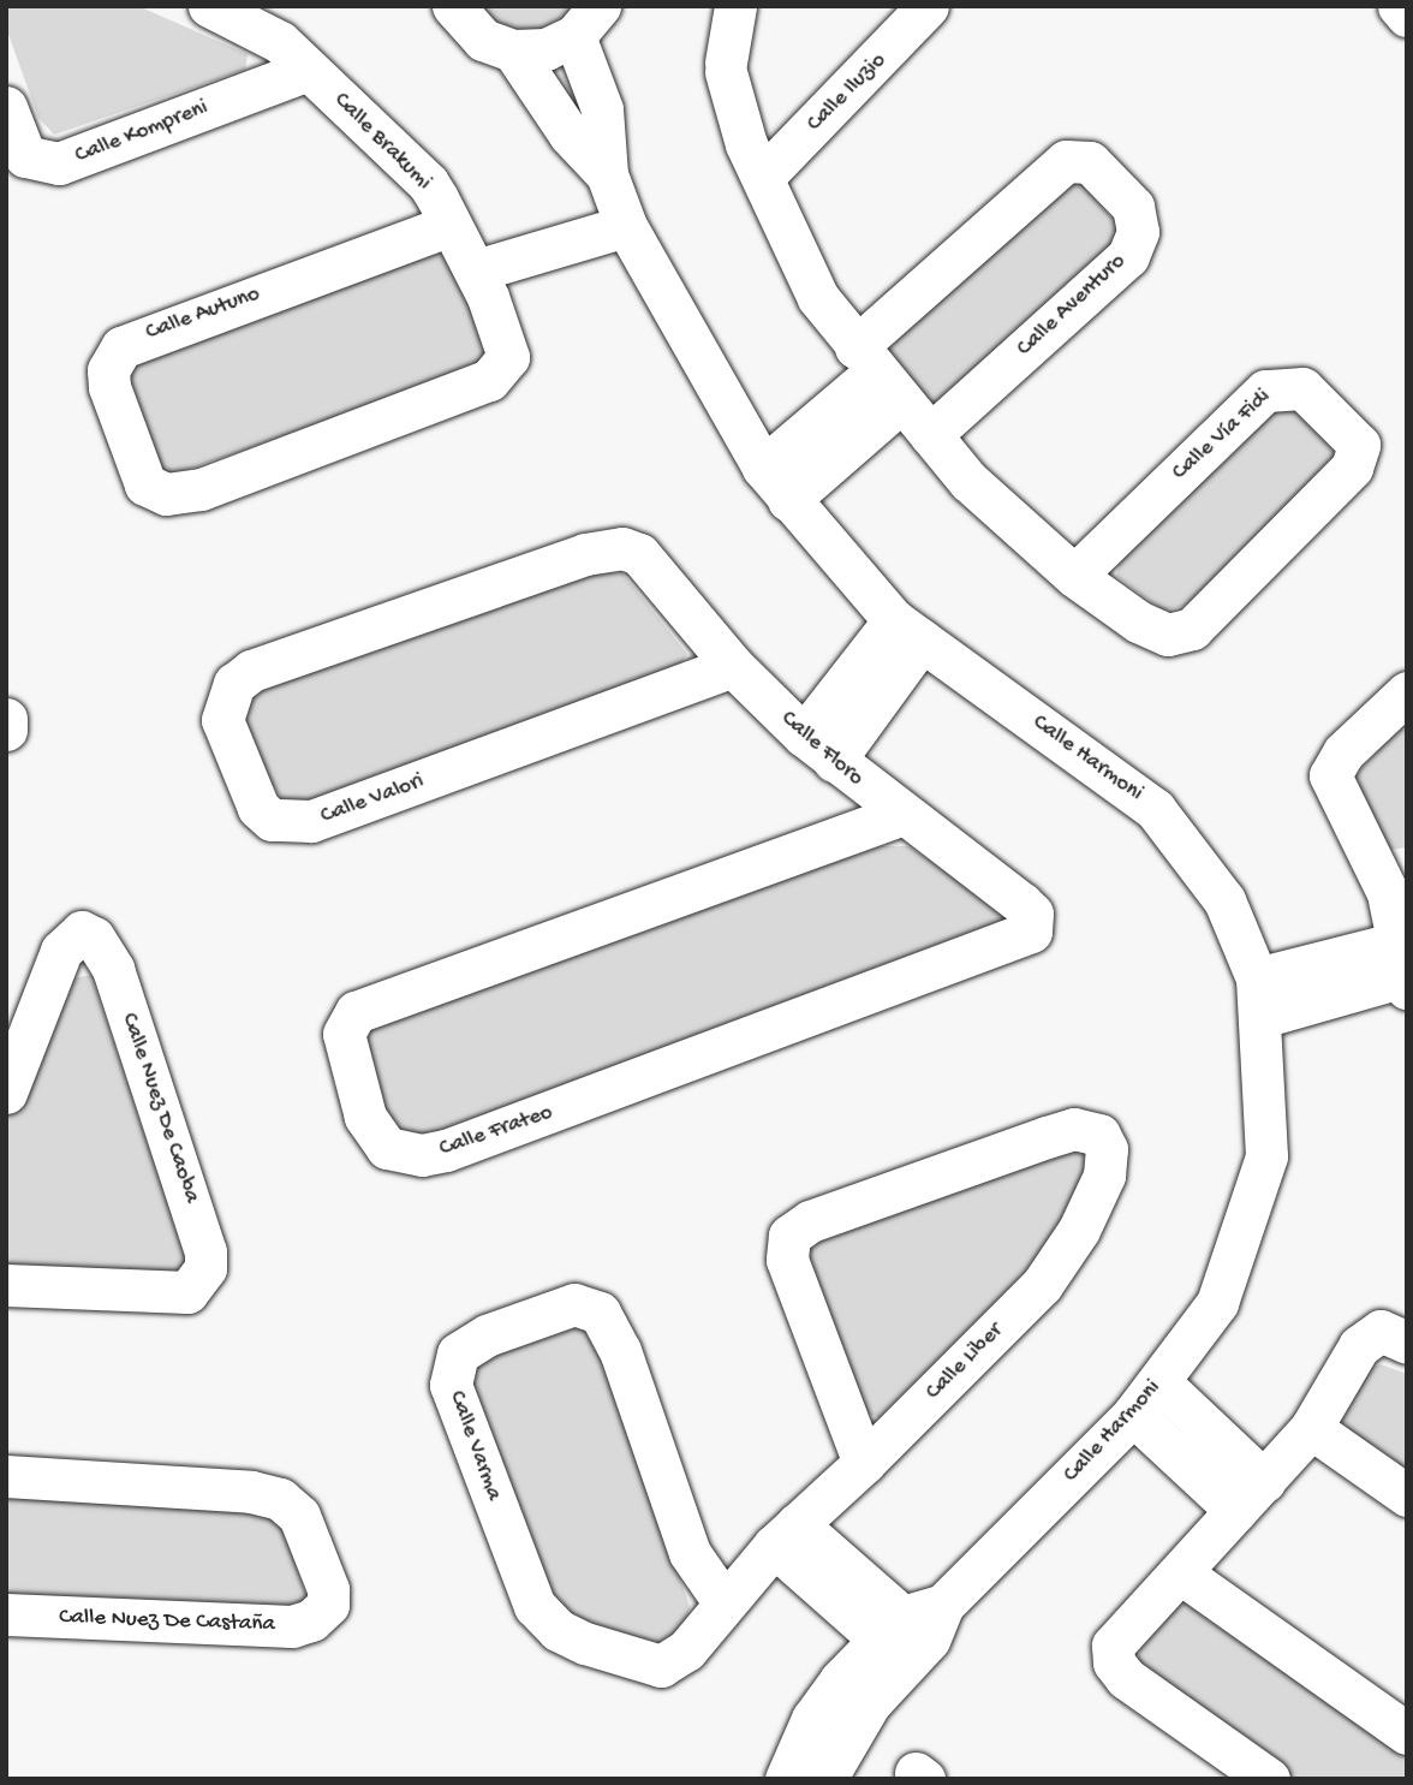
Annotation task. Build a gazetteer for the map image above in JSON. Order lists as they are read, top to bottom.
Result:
{
  "streets": {
    "street": [
      "Calle Iluzio",
      "Calle Kompreni",
      "Calle Brakumi",
      "Calle Aventuro",
      "Calle Autuno",
      "Calle Vía Fidi",
      "Calle Floro",
      "Calle Harmoni",
      "Calle Valori",
      "Calle Nuez De Caoba",
      "Calle Frateo",
      "Calle Liber",
      "Calle Varma",
      "Calle Nuez De Castaña"
    ]
  },
  "crossings": [
    ["Calle Kompreni", "Calle Brakumi"],
    ["Calle Brakumi", "Calle Autuno"],
    ["Calle Floro", "Calle Valori"],
    ["Calle Floro", "Calle Frateo"],
    ["Calle Liber", "Calle Varma"]
  ]
}
